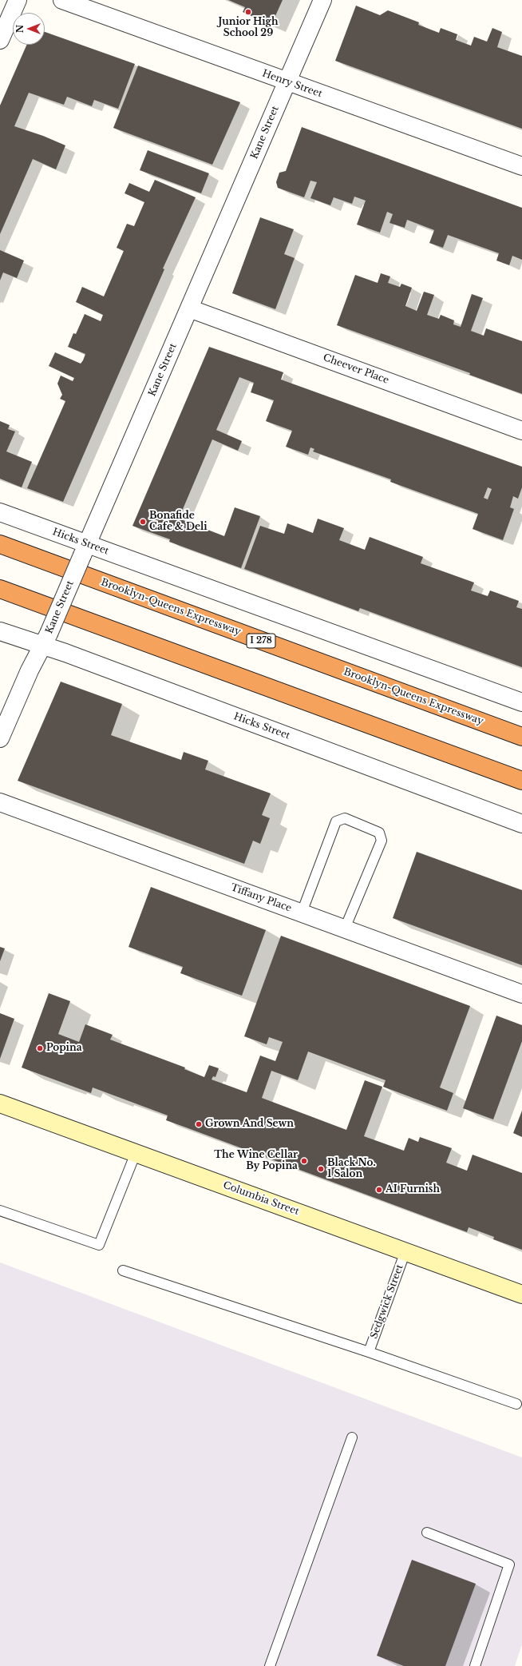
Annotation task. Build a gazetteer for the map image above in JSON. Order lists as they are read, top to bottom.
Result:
{
  "streets": {
    "highway": ["Brooklyn-Queens Expressway", "I 278"],
    "main road": ["Columbia Street"],
    "street": [
      "Henry Street",
      "Kane Street",
      "Cheever Place",
      "Hicks Street",
      "Tiffany Place"
    ],
    "lane": ["Sedgwick Street"]
  },
  "crossings": [
    ["Henry Street", "Kane Street"],
    ["Kane Street", "Cheever Place"],
    ["Kane Street", "Hicks Street"],
    ["Columbia Street", "Sedgwick Street"]
  ],
  "places": [
    "Junior High School 29",
    "Bonafide Cafe & Deli",
    "Popina",
    "Grown And Sewn",
    "The Wine Cellar By Popina",
    "Black No. 1 Salon",
    "AI Furnish"
  ],
  "north": "left"
}
